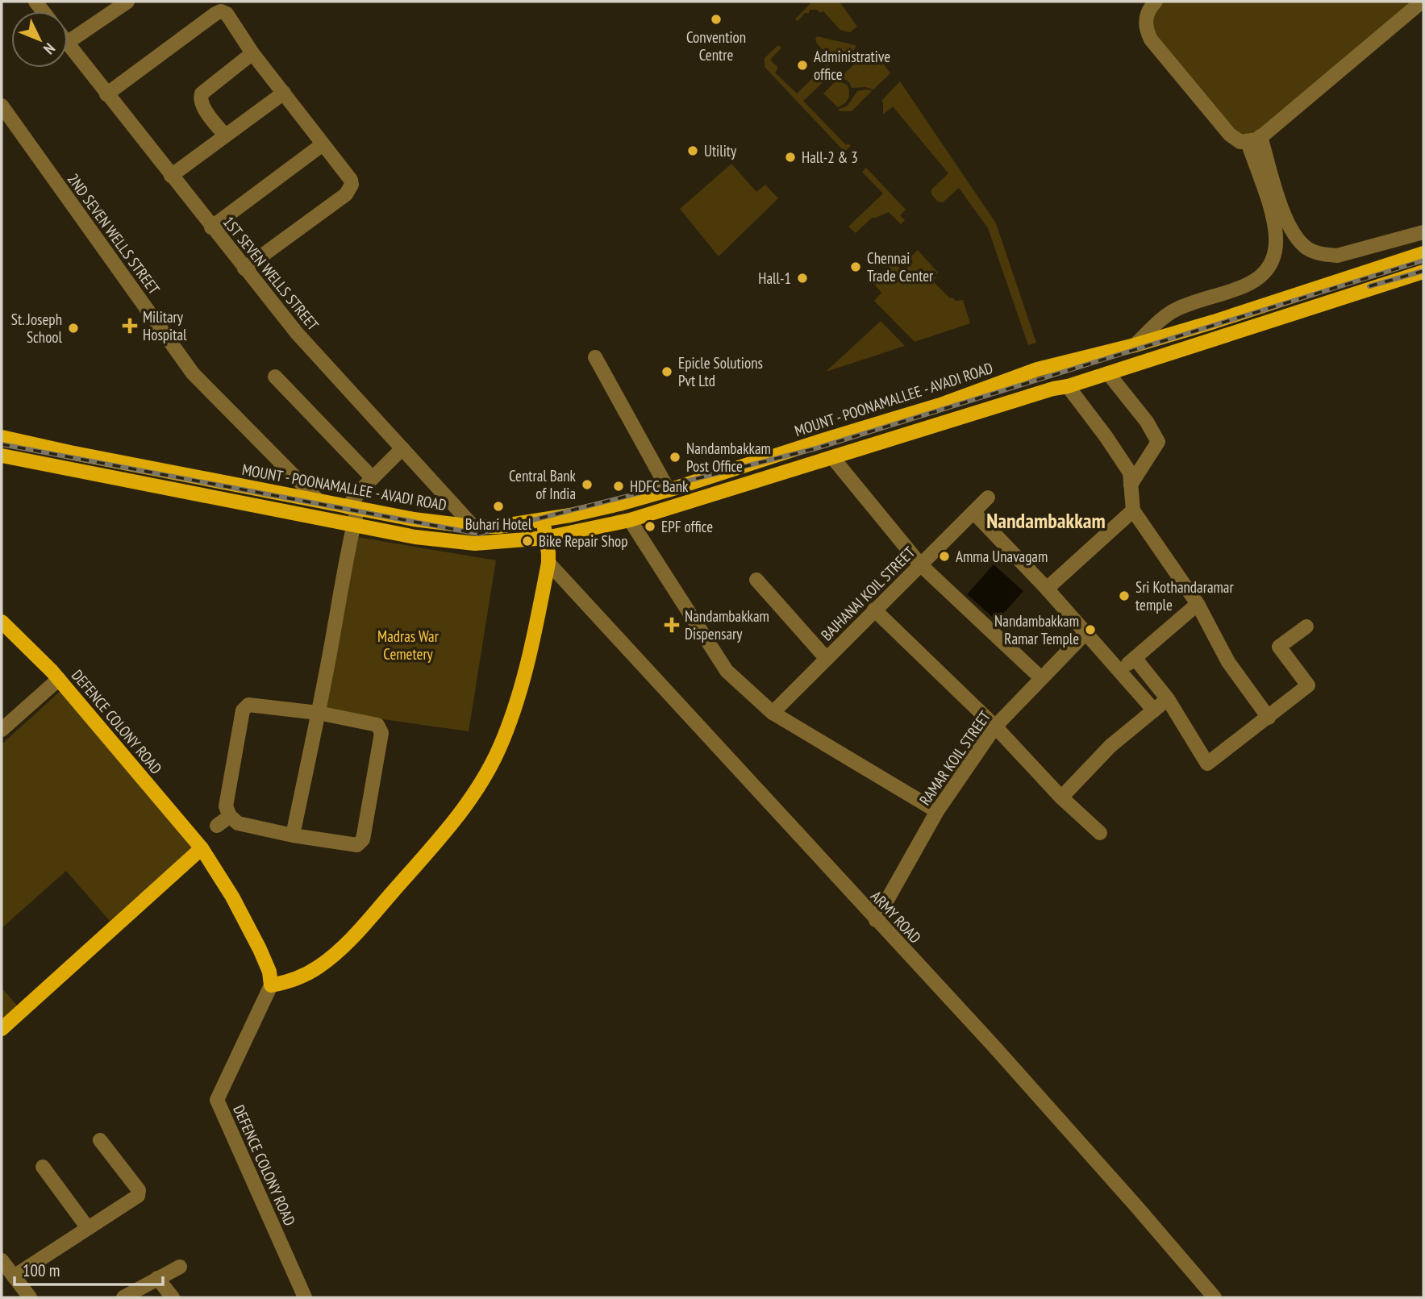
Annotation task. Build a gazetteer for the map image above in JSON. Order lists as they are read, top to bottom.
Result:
{
  "streets": {
    "main road": ["MOUNT - POONAMALLEE - AVADI ROAD", "DEFENCE COLONY ROAD"],
    "street": [
      "2ND SEVEN WELLS STREET",
      "1ST SEVEN WELLS STREET",
      "BAJHANAI KOIL STREET",
      "RAMAR KOIL STREET",
      "ARMY ROAD"
    ]
  },
  "crossings": [
    ["2ND SEVEN WELLS STREET", "MOUNT - POONAMALLEE - AVADI ROAD"],
    ["1ST SEVEN WELLS STREET", "MOUNT - POONAMALLEE - AVADI ROAD"],
    ["RAMAR KOIL STREET", "ARMY ROAD"]
  ],
  "districts": ["Nandambakkam"],
  "parks": ["Madras War Cemetery"],
  "places": {
    "other": [
      "Convention Centre",
      "Administrative office",
      "Utility",
      "Hall-2 & 3",
      "Chennai Trade Center",
      "Hall-1",
      "St. Joseph School",
      "Epicle Solutions Pvt Ltd",
      "Nandambakkam Post Office",
      "Central Bank of India",
      "HDFC Bank",
      "Buhari Hotel",
      "EPF office",
      "Bike Repair Shop",
      "Amma Unavagam",
      "Sri Kothandaramar temple",
      "Nandambakkam Ramar Temple"
    ],
    "health": ["Military Hospital", "Nandambakkam Dispensary"]
  },
  "scale_bar": "100 m",
  "north": "bottom right"
}
